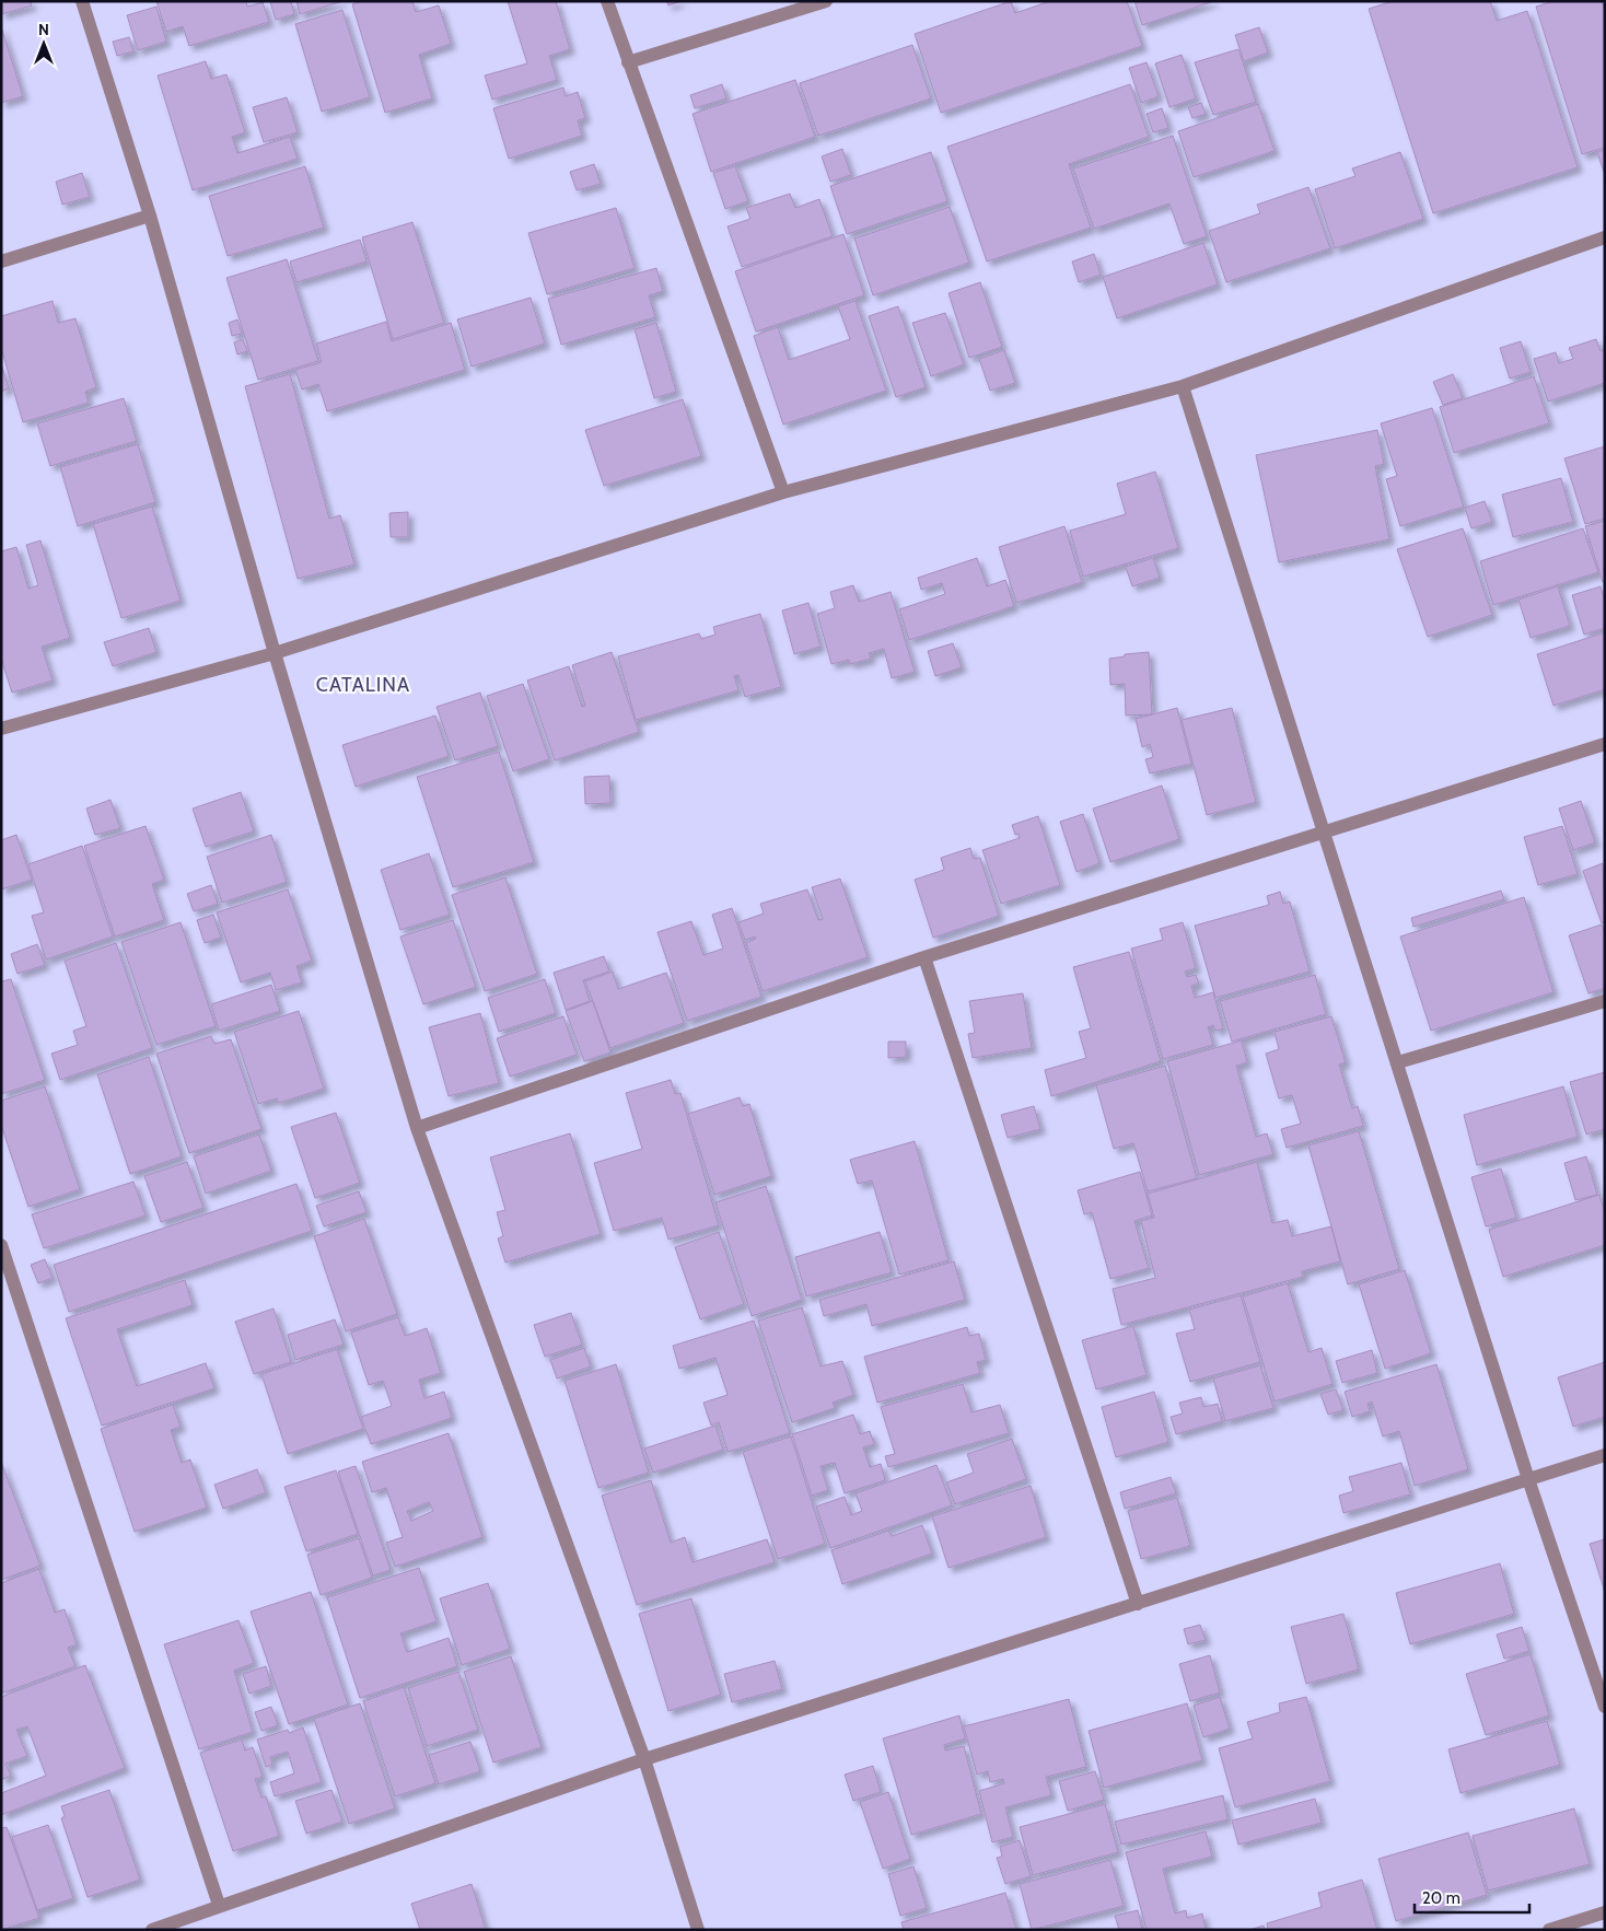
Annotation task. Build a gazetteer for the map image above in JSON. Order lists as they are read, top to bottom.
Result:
{
  "districts": ["CATALINA"],
  "scale_bar": "20 m",
  "north": "top"
}
